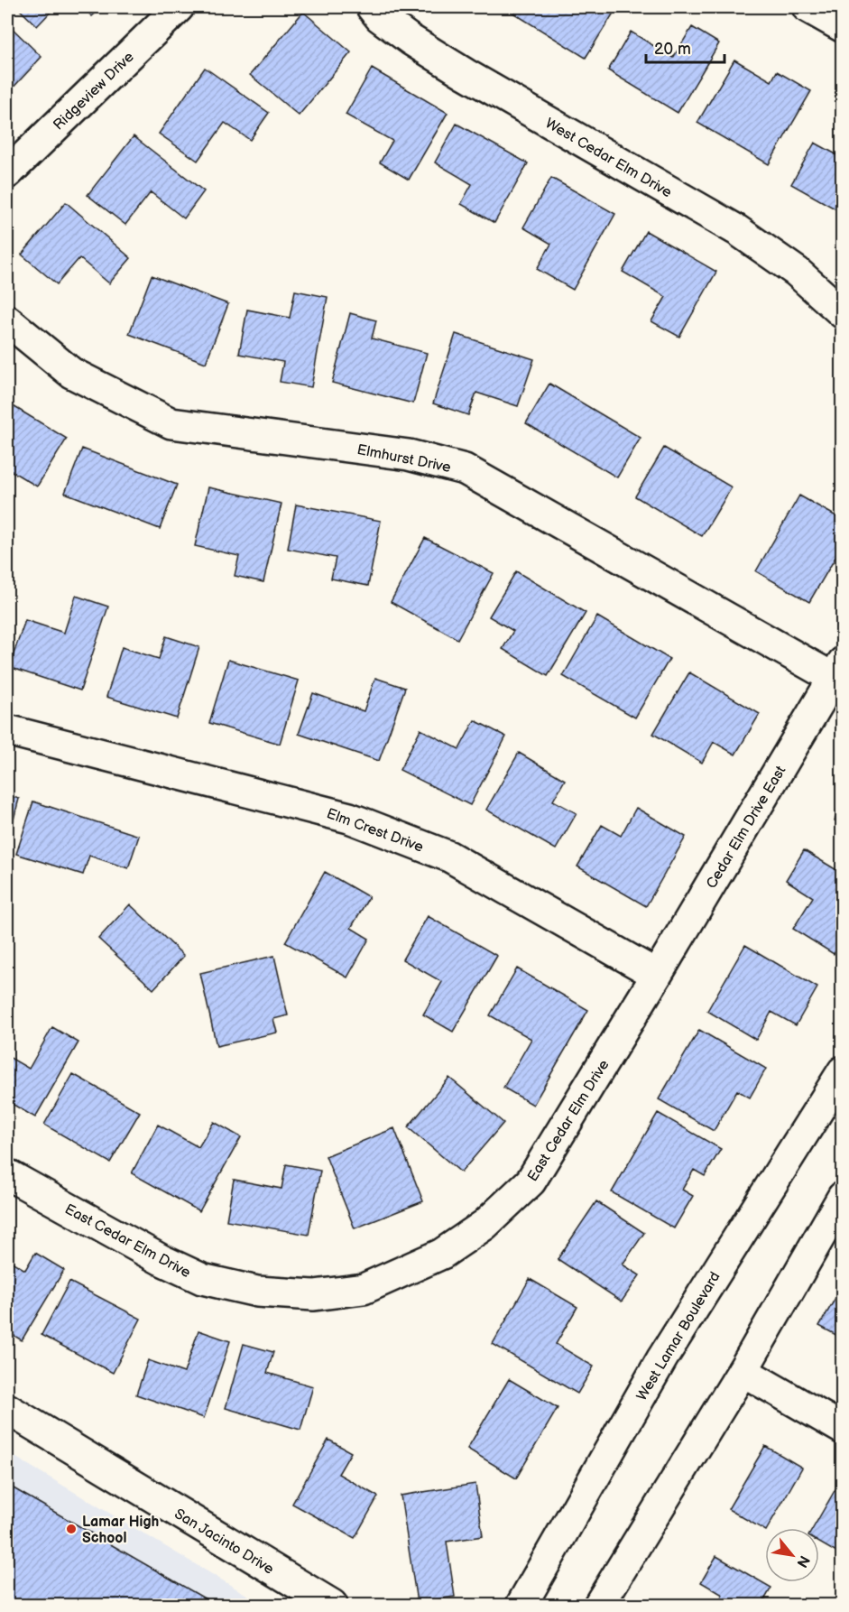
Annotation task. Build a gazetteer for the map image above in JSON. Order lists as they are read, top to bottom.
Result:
{
  "streets": {
    "street": [
      "Ridgeview Drive",
      "West Cedar Elm Drive",
      "Elmhurst Drive",
      "Cedar Elm Drive East",
      "Elm Crest Drive",
      "East Cedar Elm Drive",
      "West Lamar Boulevard",
      "San Jacinto Drive"
    ]
  },
  "crossings": [
    ["Elmhurst Drive", "Cedar Elm Drive East"],
    ["Cedar Elm Drive East", "Elm Crest Drive"],
    ["Cedar Elm Drive East", "East Cedar Elm Drive"],
    ["Elm Crest Drive", "East Cedar Elm Drive"]
  ],
  "places": ["Lamar High School"],
  "scale_bar": "20 m",
  "north": "bottom right"
}
